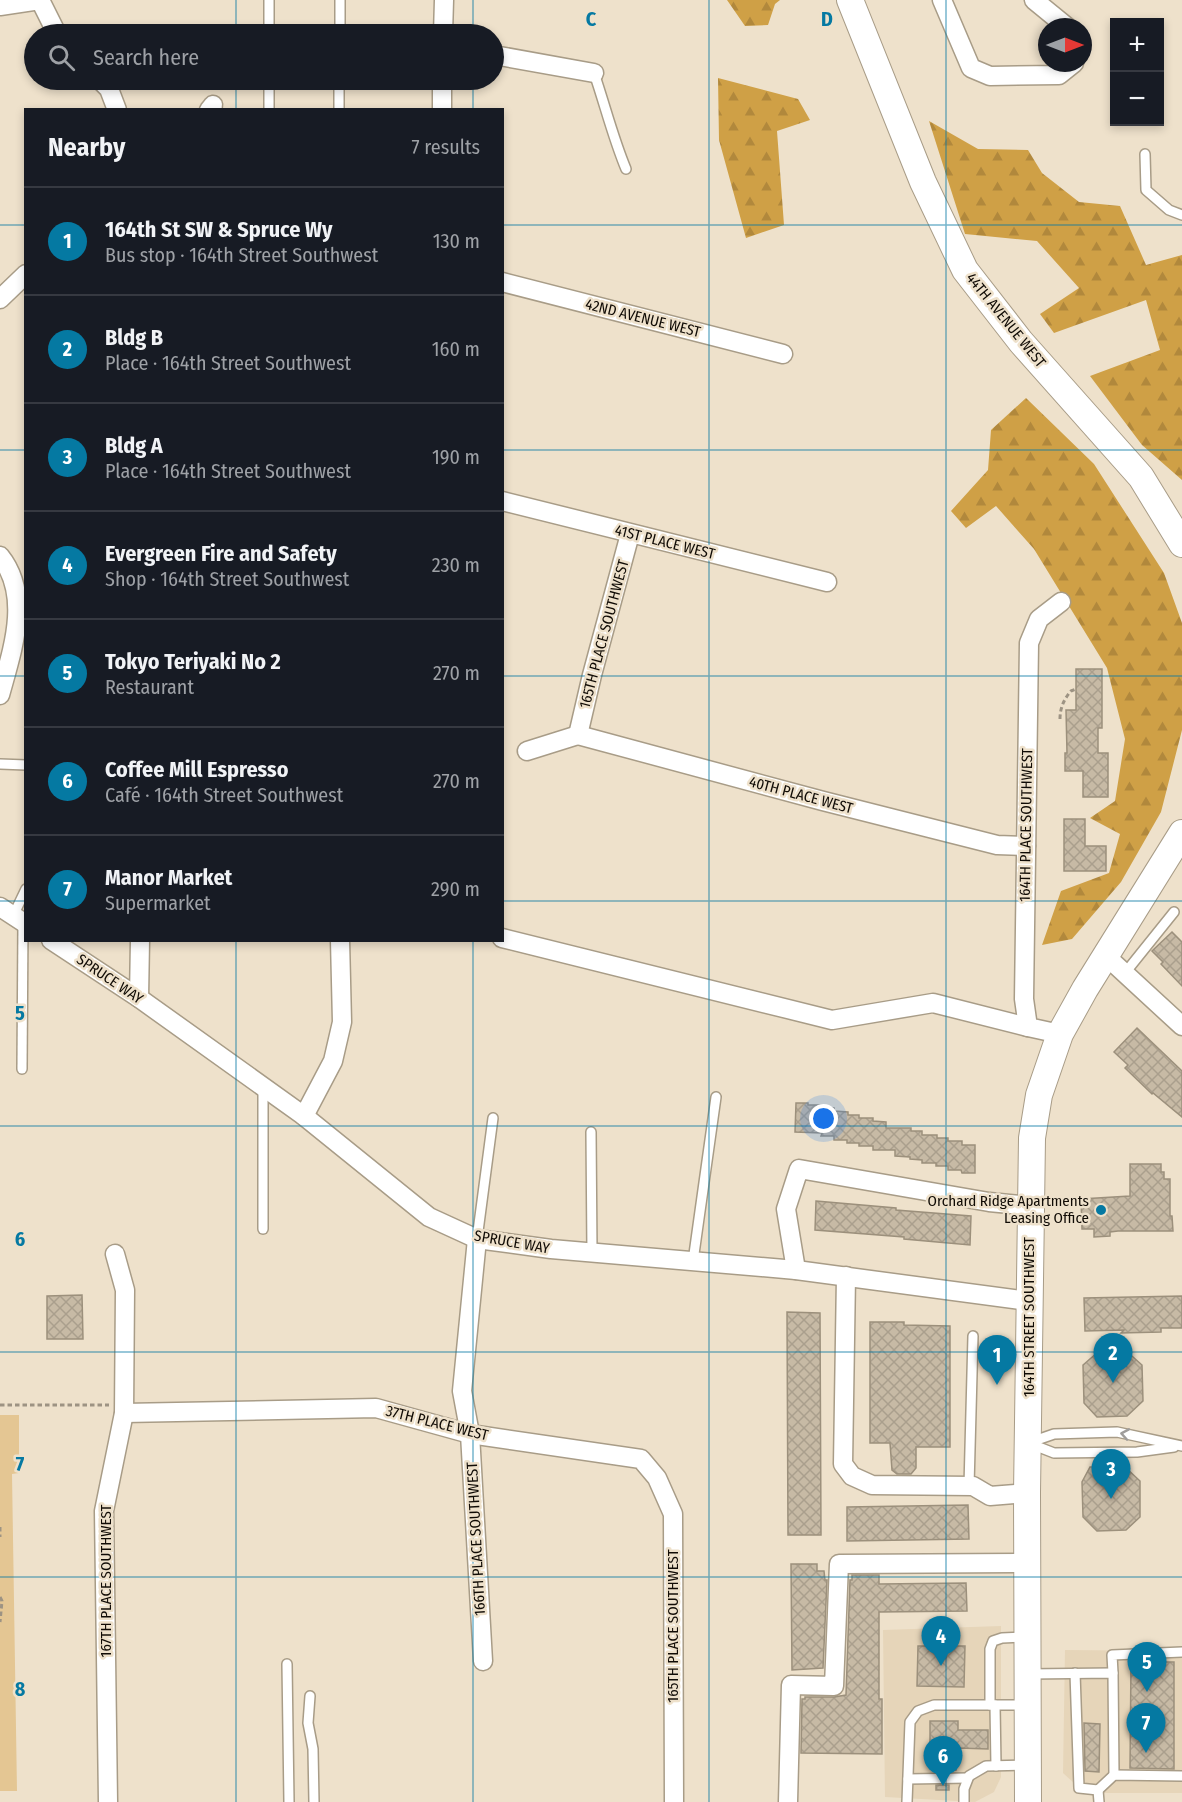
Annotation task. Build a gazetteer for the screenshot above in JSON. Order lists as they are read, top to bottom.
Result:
{
  "streets": {
    "main road": ["44TH AVENUE WEST", "164TH STREET SOUTHWEST"],
    "street": [
      "42ND AVENUE WEST",
      "41ST PLACE WEST",
      "165TH PLACE SOUTHWEST",
      "40TH PLACE WEST",
      "164TH PLACE SOUTHWEST",
      "SPRUCE WAY",
      "37TH PLACE WEST",
      "166TH PLACE SOUTHWEST",
      "167TH PLACE SOUTHWEST"
    ]
  },
  "crossings": [
    ["41ST PLACE WEST", "165TH PLACE SOUTHWEST"],
    ["165TH PLACE SOUTHWEST", "40TH PLACE WEST"],
    ["165TH PLACE SOUTHWEST", "37TH PLACE WEST"],
    ["40TH PLACE WEST", "164TH PLACE SOUTHWEST"],
    ["SPRUCE WAY", "164TH STREET SOUTHWEST"],
    ["SPRUCE WAY", "166TH PLACE SOUTHWEST"],
    ["37TH PLACE WEST", "166TH PLACE SOUTHWEST"],
    ["37TH PLACE WEST", "167TH PLACE SOUTHWEST"]
  ],
  "places": ["Orchard Ridge Apartments Leasing Office"],
  "north": "right",
  "page": {
    "map_buttons": ["+", "−"],
    "search": "Search here",
    "heading": ["Nearby", "7 results"],
    "list": [
      {
        "mark": "1",
        "name": "164th St SW & Spruce Wy",
        "note": "Bus stop · 164th Street Southwest",
        "value": "130 m"
      },
      {
        "mark": "2",
        "name": "Bldg B",
        "note": "Place · 164th Street Southwest",
        "value": "160 m"
      },
      {
        "mark": "3",
        "name": "Bldg A",
        "note": "Place · 164th Street Southwest",
        "value": "190 m"
      },
      {
        "mark": "4",
        "name": "Evergreen Fire and Safety",
        "note": "Shop · 164th Street Southwest",
        "value": "230 m"
      },
      {
        "mark": "5",
        "name": "Tokyo Teriyaki No 2",
        "note": "Restaurant",
        "value": "270 m"
      },
      {
        "mark": "6",
        "name": "Coffee Mill Espresso",
        "note": "Café · 164th Street Southwest",
        "value": "270 m"
      },
      {
        "mark": "7",
        "name": "Manor Market",
        "note": "Supermarket",
        "value": "290 m"
      }
    ],
    "pins": [
      "2",
      "1",
      "3",
      "4",
      "5",
      "7",
      "6"
    ]
  },
  "grid": {
    "columns": ["C", "D"],
    "rows": [
      "5",
      "6",
      "7",
      "8"
    ]
  }
}
